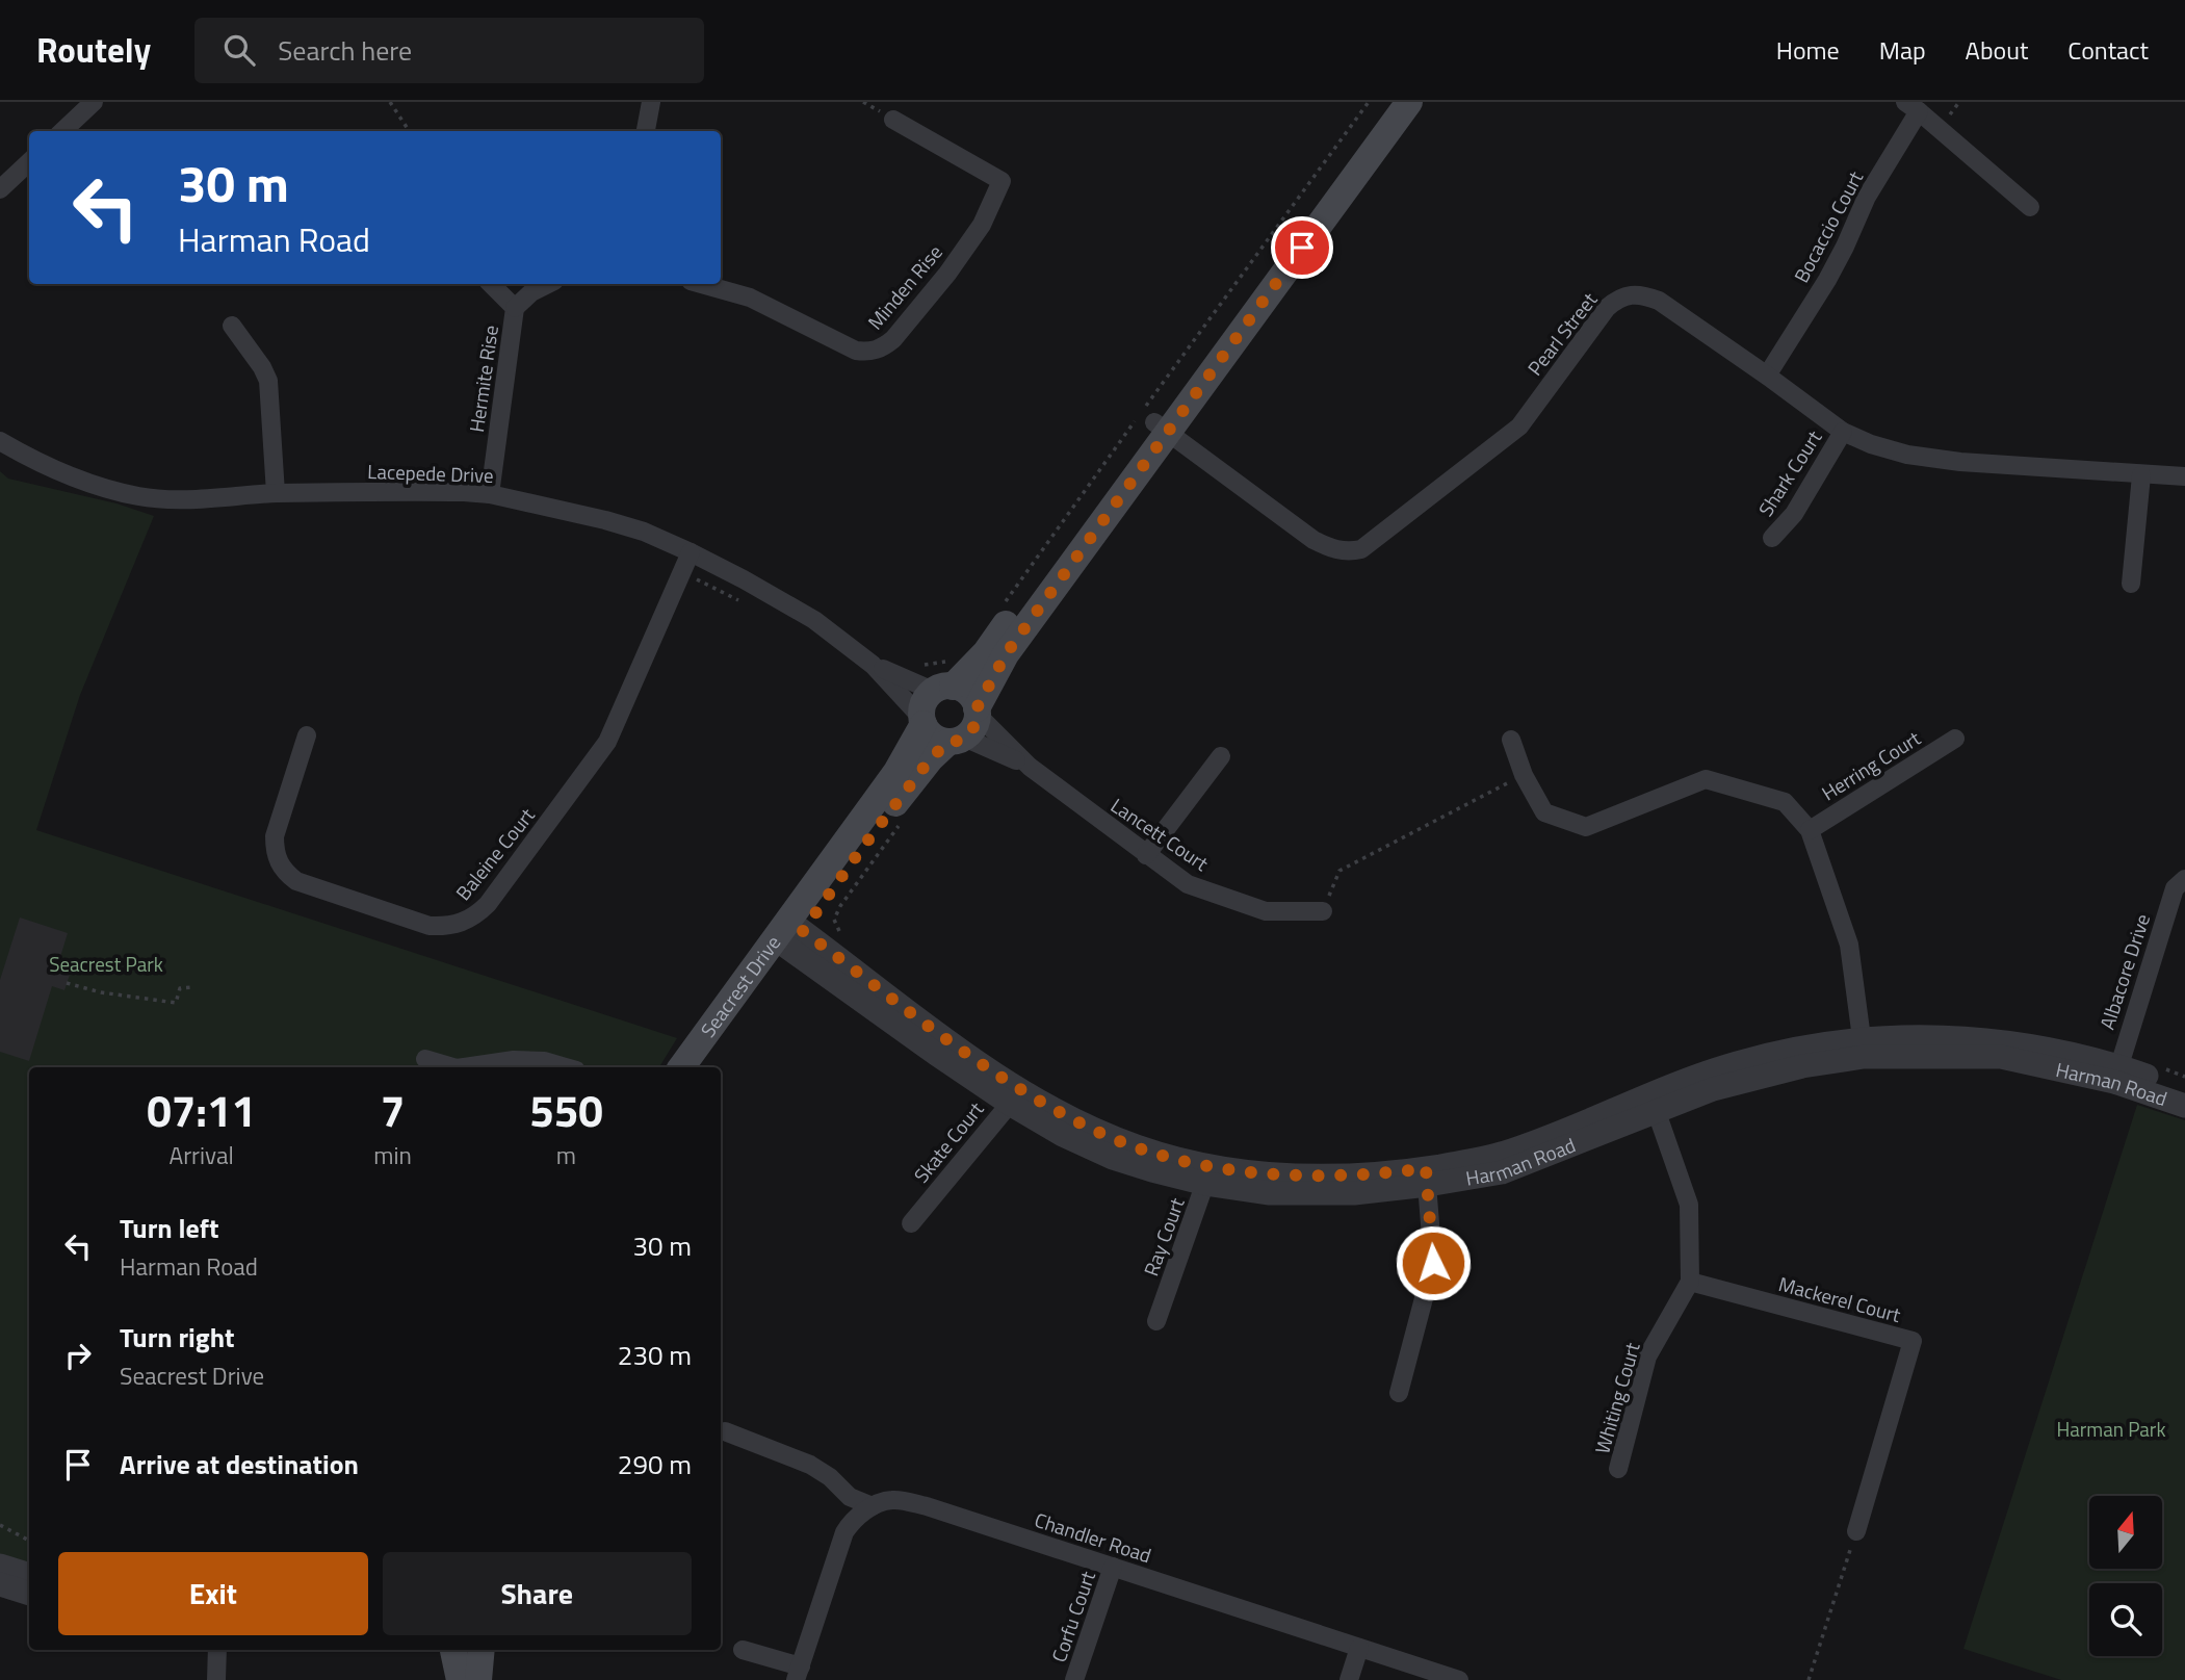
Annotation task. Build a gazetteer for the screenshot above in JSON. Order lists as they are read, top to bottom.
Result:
{
  "streets": {
    "main road": ["Seacrest Drive"],
    "street": [
      "Bocaccio Court",
      "Minden Rise",
      "Pearl Street",
      "Hermite Rise",
      "Lacepede Drive",
      "Shark Court",
      "Herring Court",
      "Lancett Court",
      "Baleine Court",
      "Albacore Drive",
      "Harman Road",
      "Skate Court",
      "Ray Court",
      "Mackerel Court",
      "Whiting Court",
      "Chandler Road",
      "Corfu Court"
    ]
  },
  "crossings": [
    ["Bocaccio Court", "Pearl Street"],
    ["Pearl Street", "Shark Court"],
    ["Pearl Street", "Seacrest Drive"],
    ["Hermite Rise", "Lacepede Drive"],
    ["Lacepede Drive", "Lancett Court"],
    ["Lacepede Drive", "Baleine Court"],
    ["Lacepede Drive", "Seacrest Drive"],
    ["Lancett Court", "Seacrest Drive"],
    ["Albacore Drive", "Harman Road"],
    ["Seacrest Drive", "Harman Road"],
    ["Harman Road", "Skate Court"],
    ["Harman Road", "Ray Court"],
    ["Mackerel Court", "Whiting Court"],
    ["Chandler Road", "Corfu Court"]
  ],
  "parks": ["Seacrest Park", "Harman Park"],
  "north": "top",
  "page": {
    "header": "Routely",
    "search": "Search here",
    "nav": [
      "Home",
      "Map",
      "About",
      "Contact"
    ],
    "turn": ["30 m", "Harman Road"],
    "eta": [
      "07:11",
      "Arrival",
      "7",
      "min",
      "550",
      "m"
    ],
    "list": [
      {
        "name": "Turn left",
        "note": "Harman Road",
        "value": "30 m"
      },
      {
        "name": "Turn right",
        "note": "Seacrest Drive",
        "value": "230 m"
      },
      {
        "name": "Arrive at destination",
        "value": "290 m"
      }
    ],
    "buttons": ["Exit", "Share"]
  }
}
